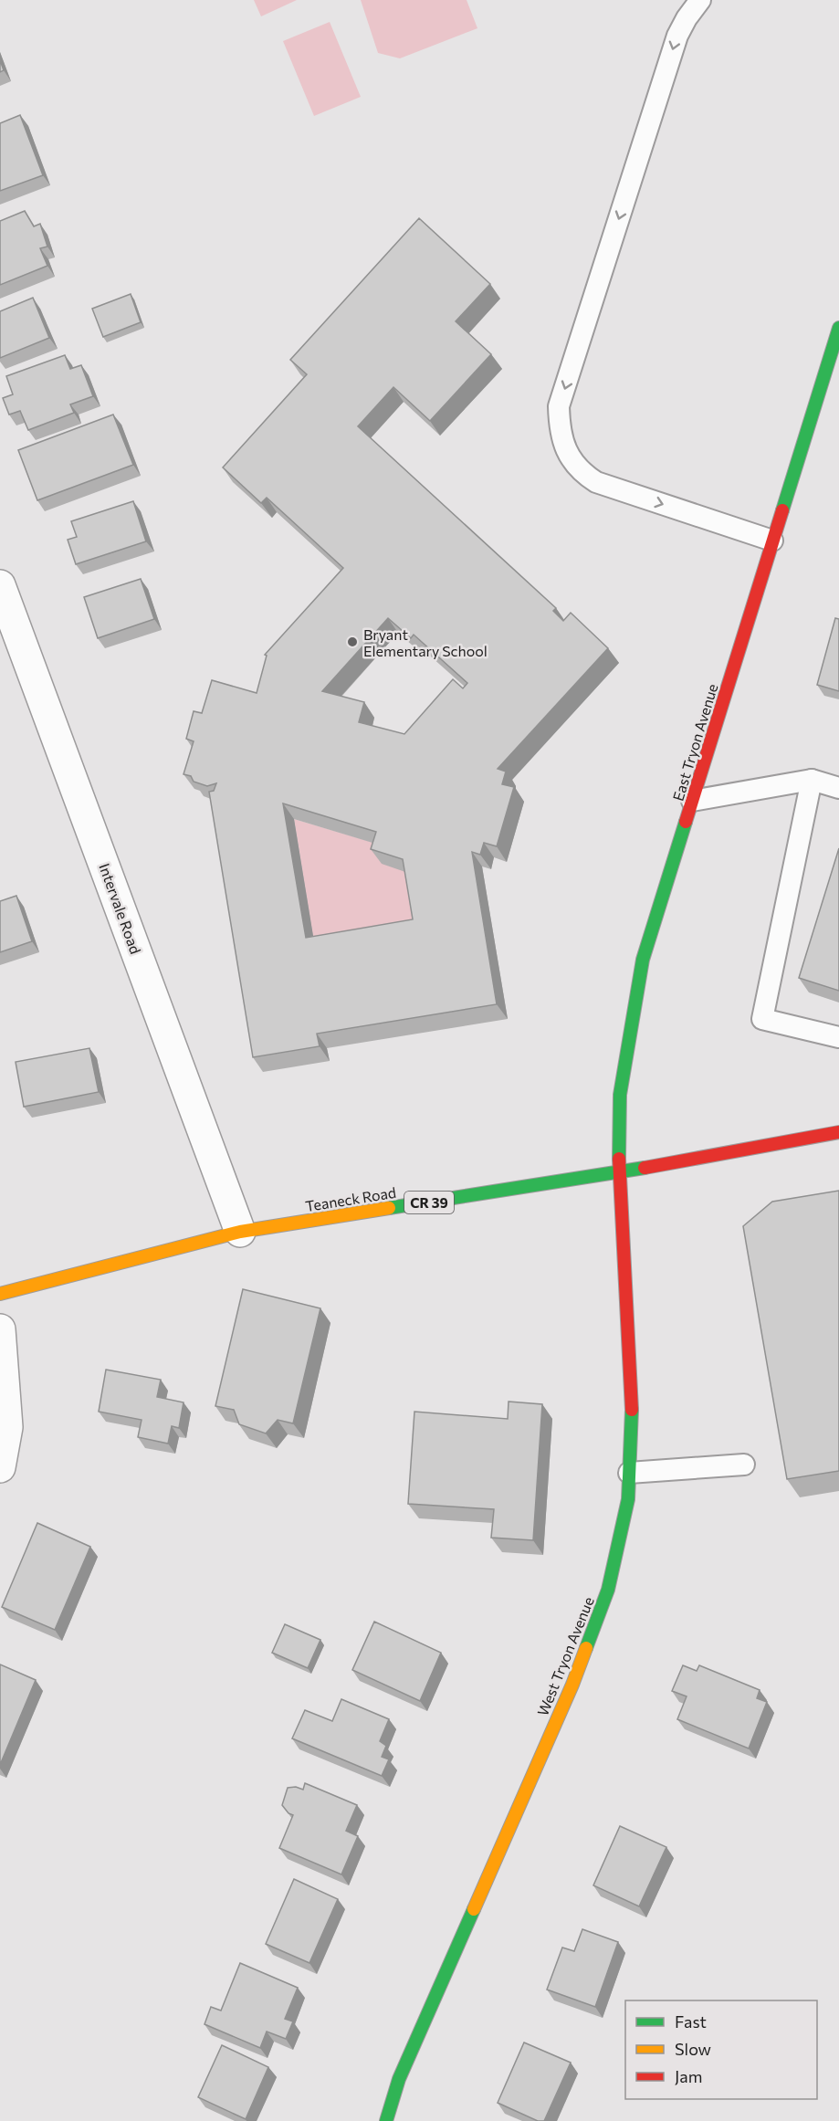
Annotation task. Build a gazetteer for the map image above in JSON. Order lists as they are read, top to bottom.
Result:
{
  "streets": {
    "street": [
      "East Tryon Avenue",
      "Intervale Road",
      "Teaneck Road",
      "CR 39",
      "West Tryon Avenue"
    ]
  },
  "crossings": [
    ["East Tryon Avenue", "Teaneck Road"],
    ["East Tryon Avenue", "West Tryon Avenue"],
    ["Intervale Road", "Teaneck Road"],
    ["Teaneck Road", "West Tryon Avenue"]
  ],
  "places": ["Bryant Elementary School"],
  "legend": ["Fast", "Slow", "Jam"]
}
